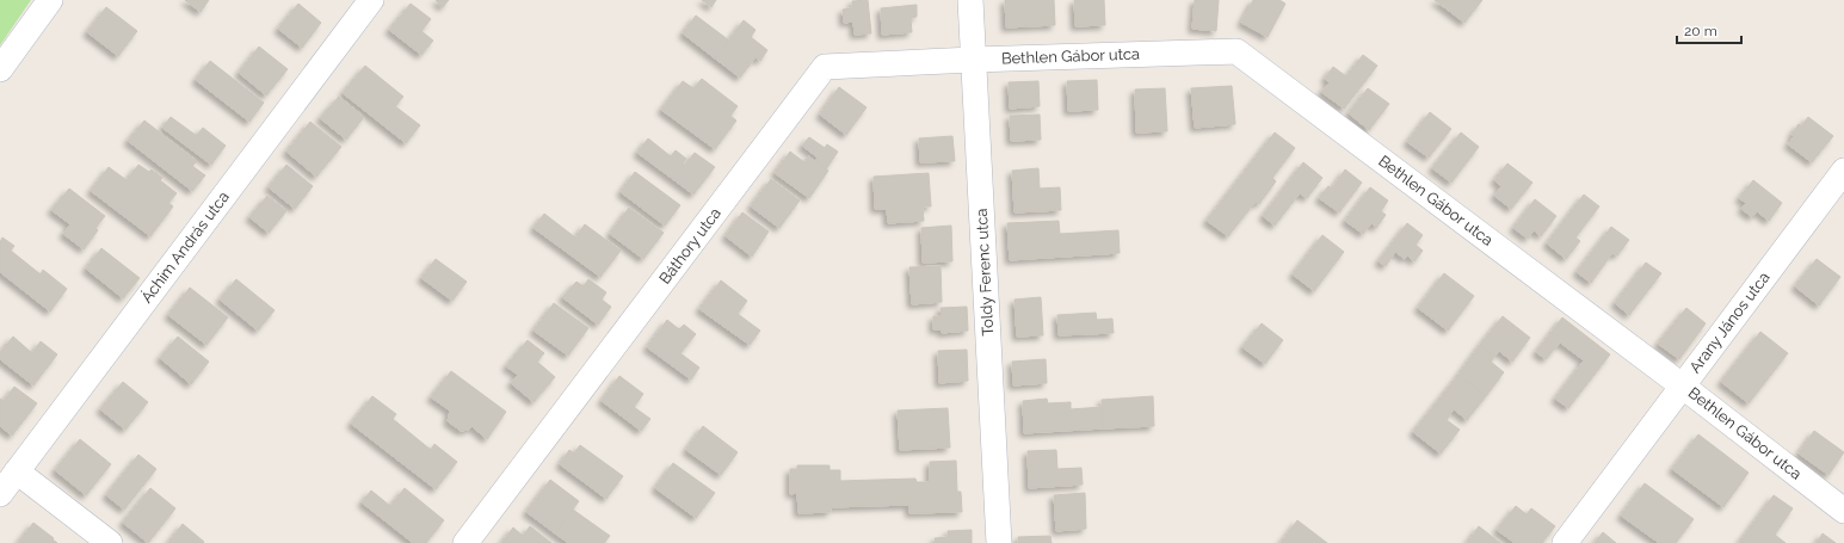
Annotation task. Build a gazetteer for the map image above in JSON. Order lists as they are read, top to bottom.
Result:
{
  "streets": {
    "street": [
      "Bethlen Gábor utca",
      "Báthory utca",
      "Áchim András utca",
      "Toldy Ferenc utca",
      "Arany János utca"
    ]
  },
  "crossings": [
    ["Bethlen Gábor utca", "Báthory utca"],
    ["Bethlen Gábor utca", "Toldy Ferenc utca"],
    ["Bethlen Gábor utca", "Arany János utca"],
    ["Báthory utca", "Toldy Ferenc utca"]
  ],
  "scale_bar": "20 m"
}
